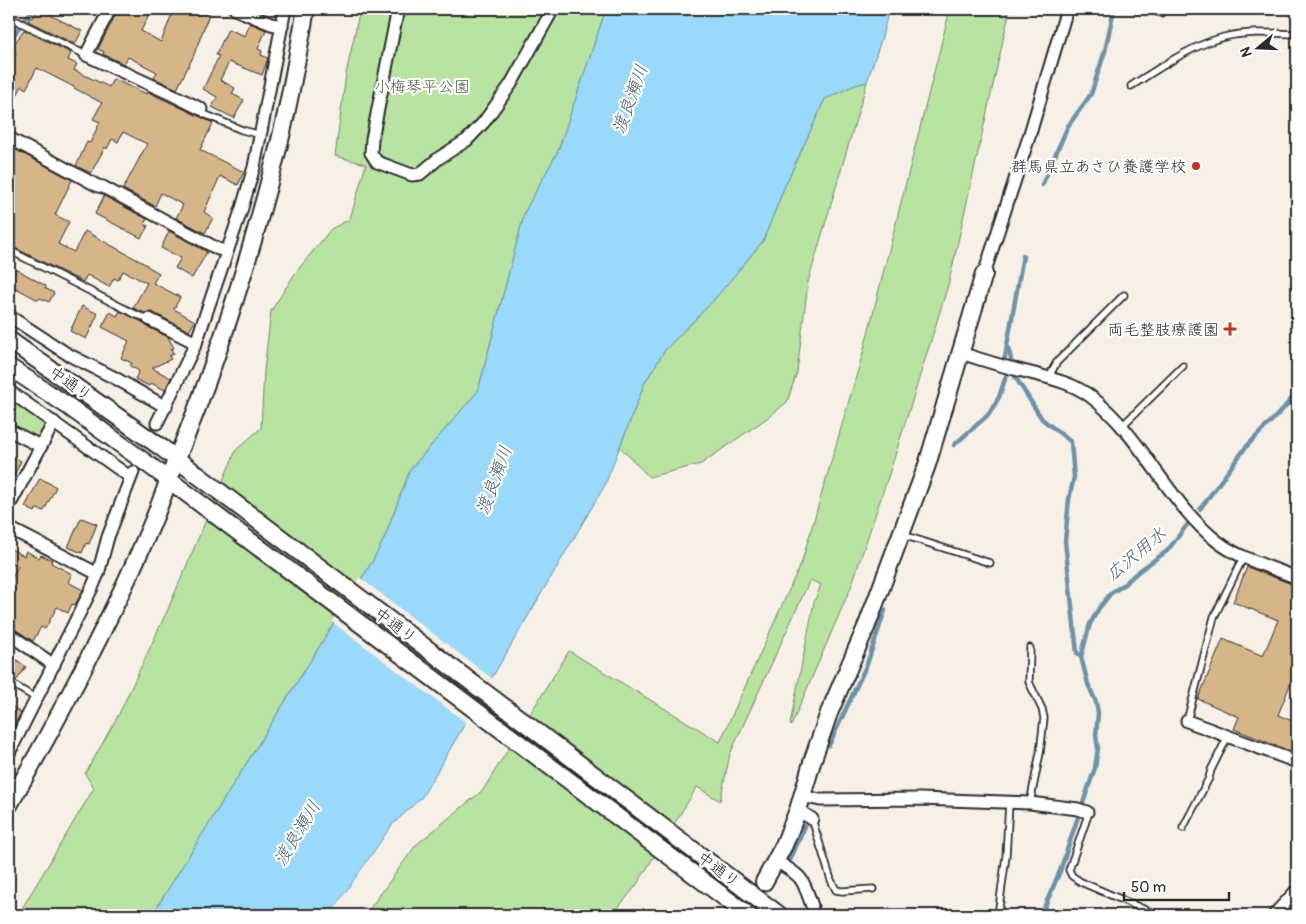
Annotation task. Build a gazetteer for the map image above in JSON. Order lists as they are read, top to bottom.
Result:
{
  "streets": {
    "street": ["中通り"]
  },
  "water": ["渡良瀬川", "広沢用水"],
  "parks": ["小梅琴平公園"],
  "places": {
    "other": ["群馬県立あさひ養護学校"],
    "health": ["両毛整肢療護園"]
  },
  "scale_bar": "50 m",
  "north": "left"
}
